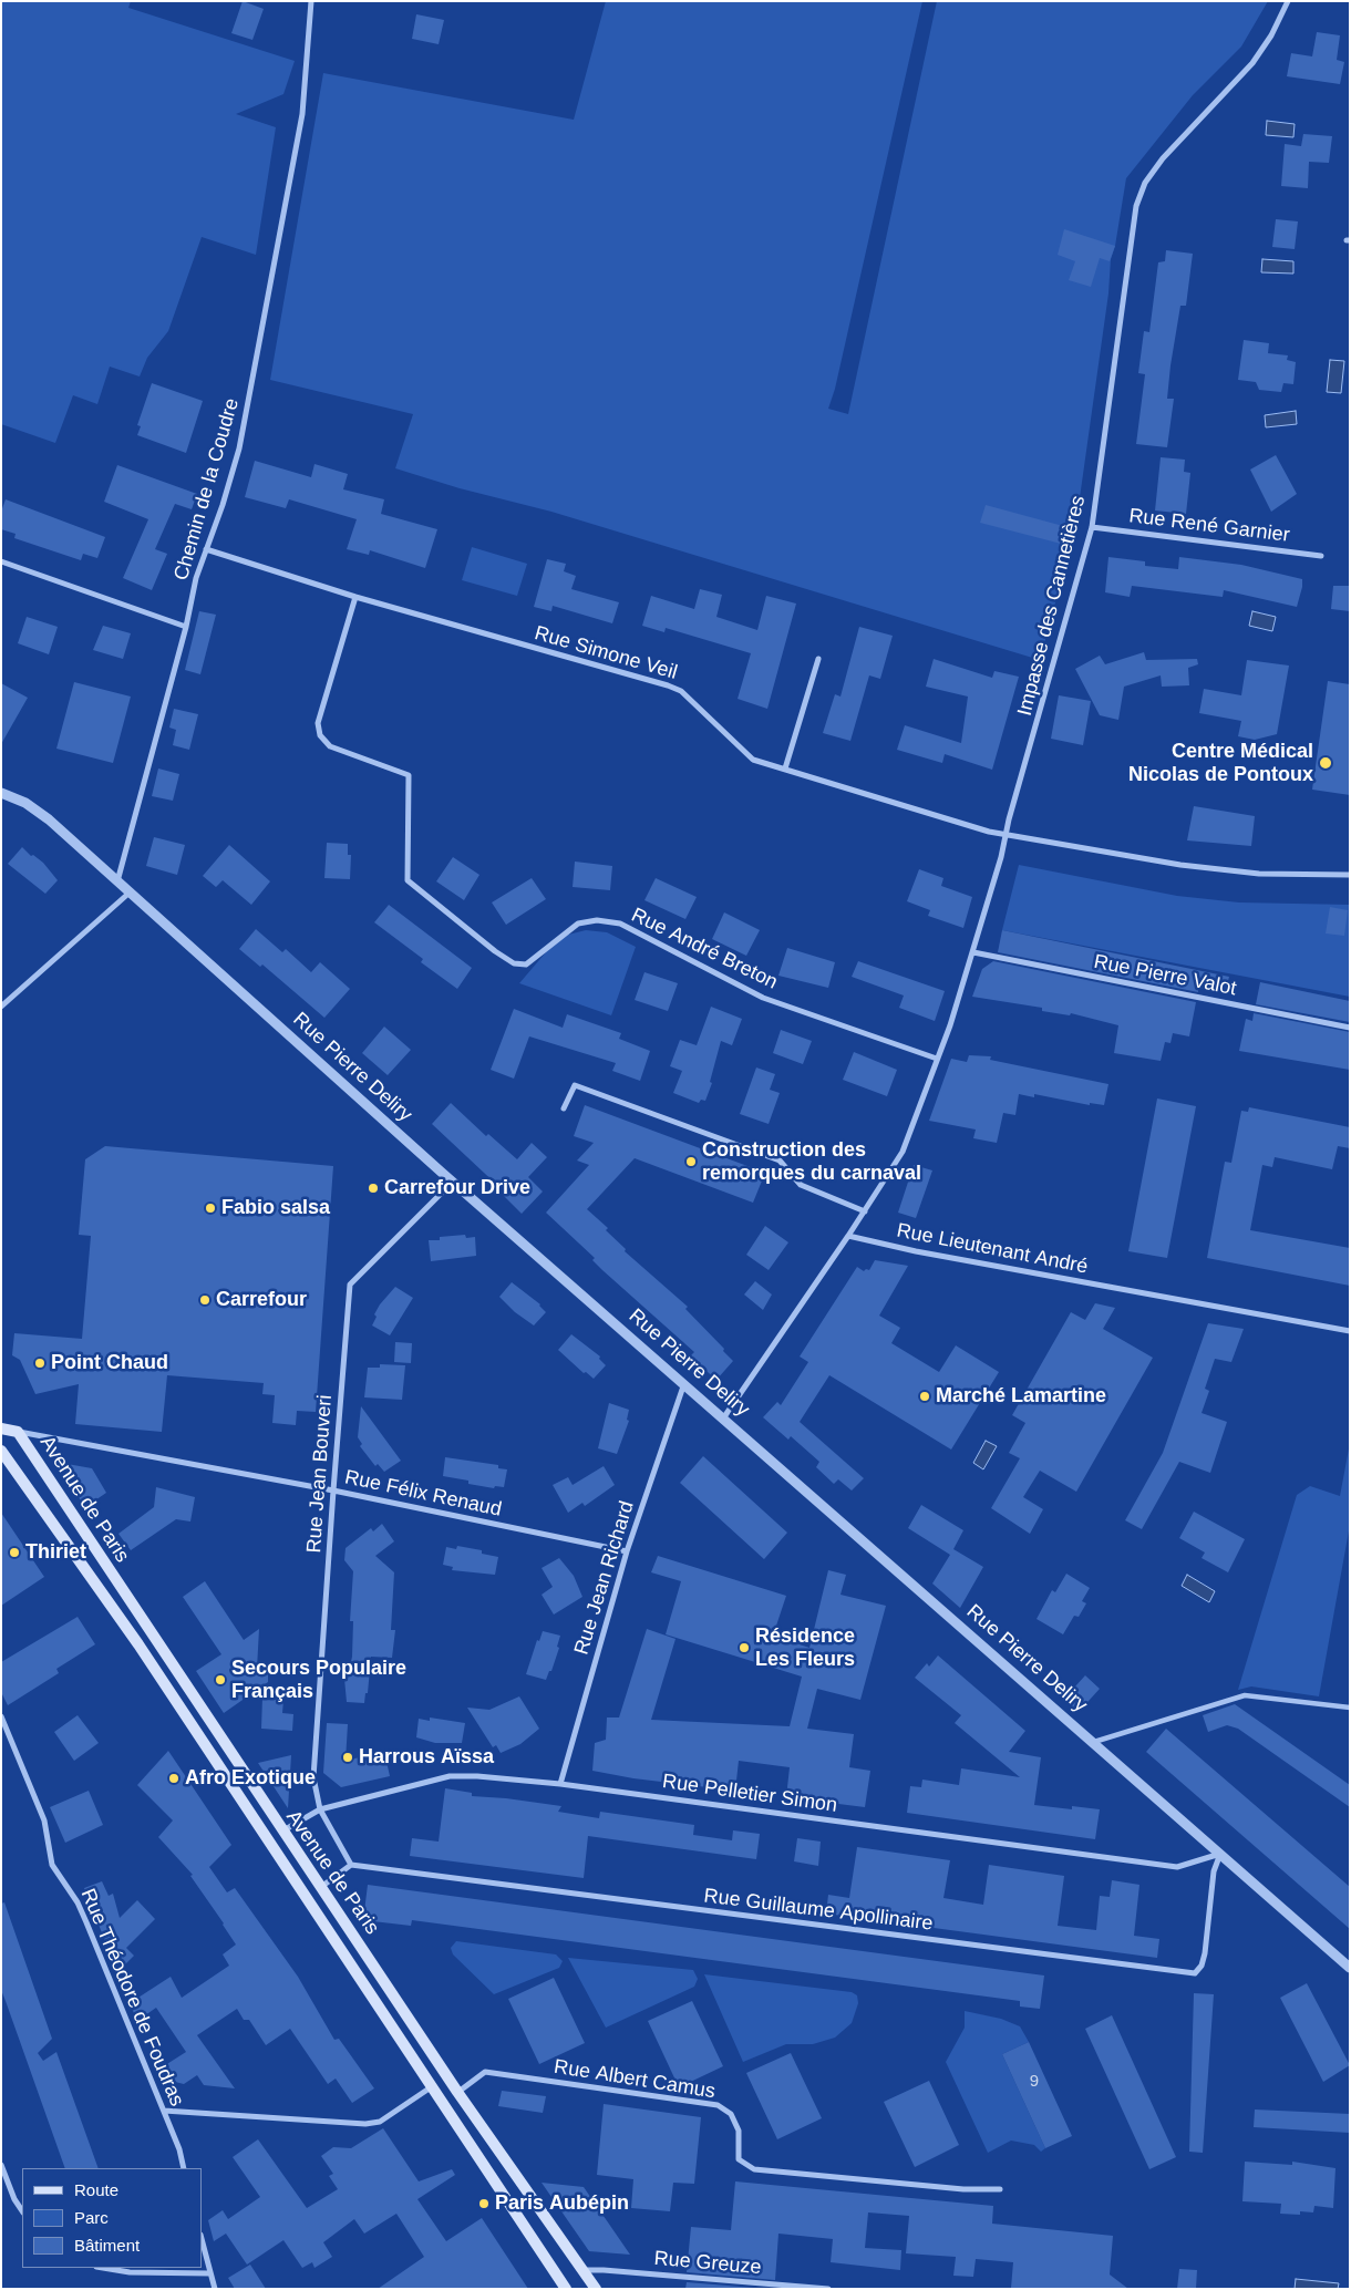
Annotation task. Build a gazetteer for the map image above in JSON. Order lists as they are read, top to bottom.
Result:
{
  "streets": {
    "main road": ["Avenue de Paris"],
    "street": [
      "Chemin de la Coudre",
      "Rue René Garnier",
      "Impasse des Cannetières",
      "Rue Simone Veil",
      "Rue André Breton",
      "Rue Pierre Valot",
      "Rue Pierre Deliry",
      "Rue Lieutenant André",
      "Rue Jean Bouveri",
      "Rue Félix Renaud",
      "Rue Jean Richard",
      "Rue Pelletier Simon",
      "Rue Guillaume Apollinaire",
      "Rue Théodore de Foudras",
      "Rue Albert Camus",
      "Rue Greuze"
    ]
  },
  "crossings": [
    ["Chemin de la Coudre", "Rue Simone Veil"],
    ["Chemin de la Coudre", "Rue Pierre Deliry"],
    ["Rue René Garnier", "Impasse des Cannetières"],
    ["Impasse des Cannetières", "Rue Simone Veil"],
    ["Impasse des Cannetières", "Rue André Breton"],
    ["Impasse des Cannetières", "Rue Pierre Valot"],
    ["Impasse des Cannetières", "Rue Lieutenant André"],
    ["Rue Simone Veil", "Rue André Breton"],
    ["Rue Pierre Deliry", "Rue Jean Bouveri"],
    ["Rue Pierre Deliry", "Rue Jean Richard"],
    ["Rue Pierre Deliry", "Rue Pelletier Simon"],
    ["Rue Pierre Deliry", "Rue Guillaume Apollinaire"],
    ["Rue Jean Bouveri", "Rue Félix Renaud"],
    ["Rue Jean Bouveri", "Rue Pelletier Simon"],
    ["Rue Jean Bouveri", "Rue Guillaume Apollinaire"],
    ["Rue Félix Renaud", "Avenue de Paris"],
    ["Rue Félix Renaud", "Rue Jean Richard"],
    ["Avenue de Paris", "Rue Pelletier Simon"],
    ["Avenue de Paris", "Rue Albert Camus"],
    ["Avenue de Paris", "Rue Greuze"],
    ["Rue Jean Richard", "Rue Pelletier Simon"],
    ["Rue Pelletier Simon", "Rue Guillaume Apollinaire"]
  ],
  "places": [
    "Centre Médical Nicolas de Pontoux",
    "Construction des remorques du carnaval",
    "Carrefour Drive",
    "Fabio salsa",
    "Carrefour",
    "Point Chaud",
    "Marché Lamartine",
    "Thiriet",
    "Résidence Les Fleurs",
    "Secours Populaire Français",
    "Harrous Aïssa",
    "Afro Exotique",
    "Paris Aubépin"
  ],
  "house_numbers": ["9"],
  "legend": ["Route", "Parc", "Bâtiment"]
}
